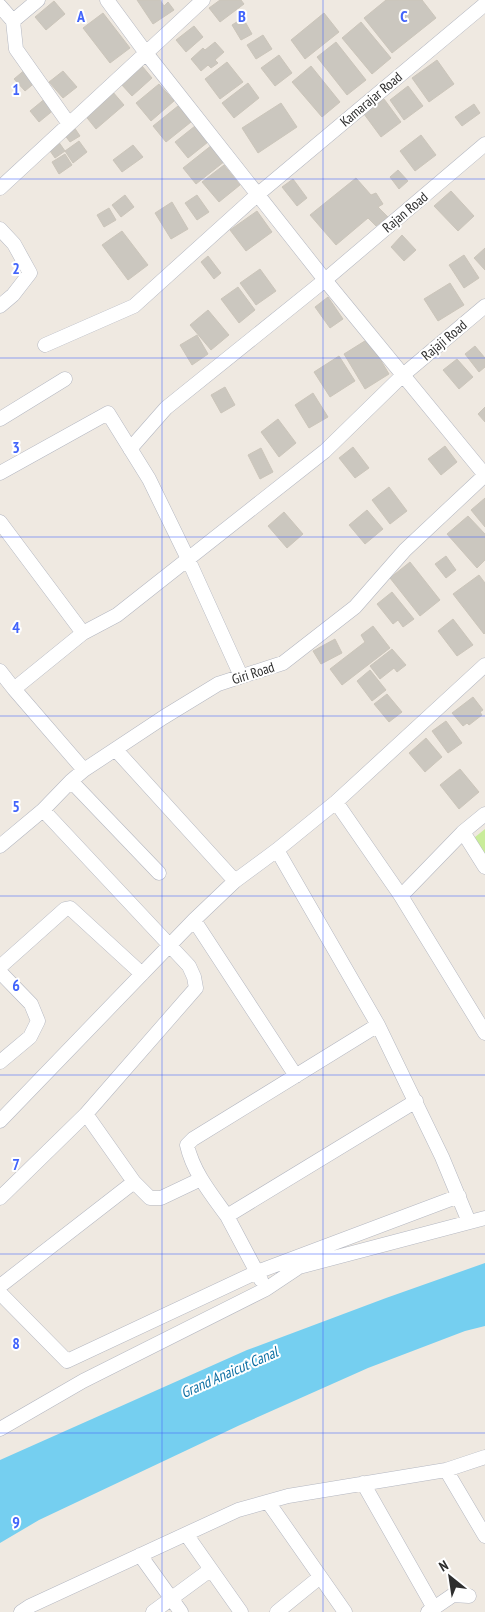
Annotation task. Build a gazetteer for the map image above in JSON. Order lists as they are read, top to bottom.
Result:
{
  "streets": {
    "street": [
      "Kamarajar Road",
      "Rajan Road",
      "Rajaji Road",
      "Giri Road"
    ]
  },
  "water": ["Grand Anaicut Canal"],
  "north": "top left",
  "grid": {
    "columns": ["A", "B", "C"],
    "rows": [
      "1",
      "2",
      "3",
      "4",
      "5",
      "6",
      "7",
      "8",
      "9"
    ]
  }
}
